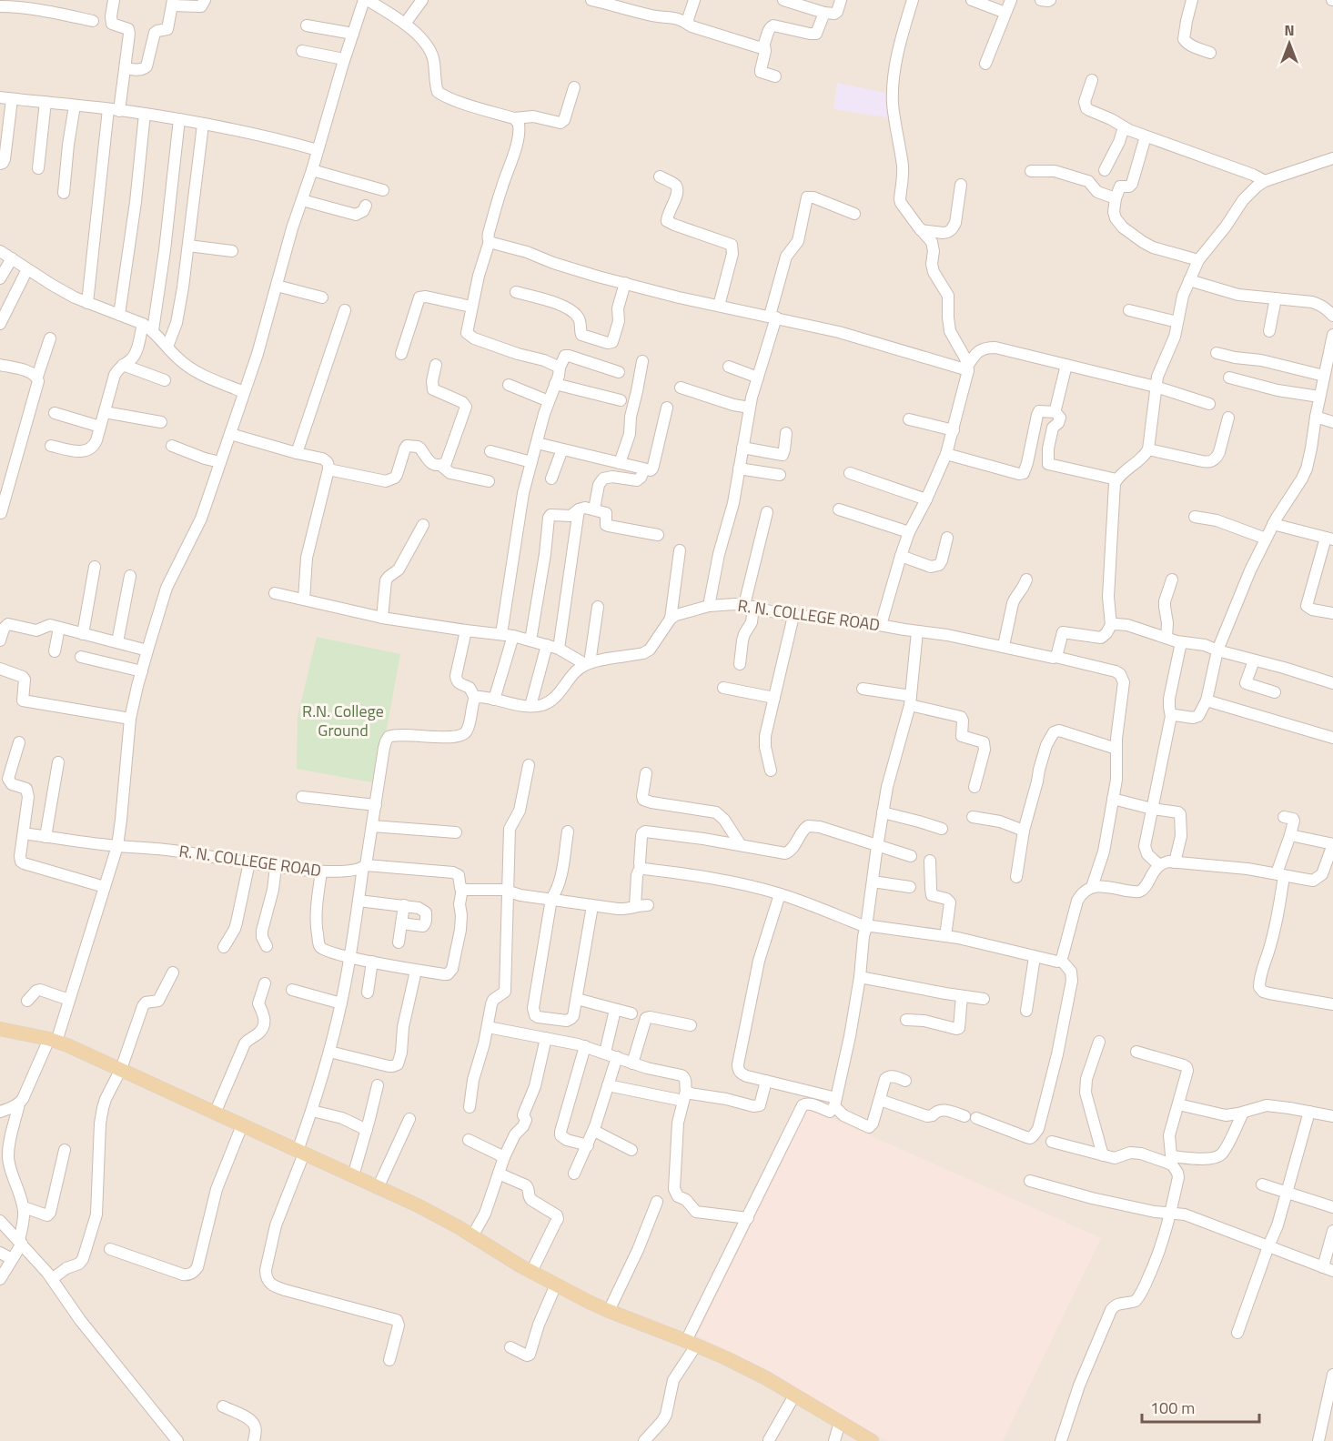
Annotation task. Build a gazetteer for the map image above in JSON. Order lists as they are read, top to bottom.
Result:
{
  "streets": {
    "street": ["R. N. COLLEGE ROAD"]
  },
  "parks": ["R.N. College Ground"],
  "scale_bar": "100 m",
  "north": "top"
}
